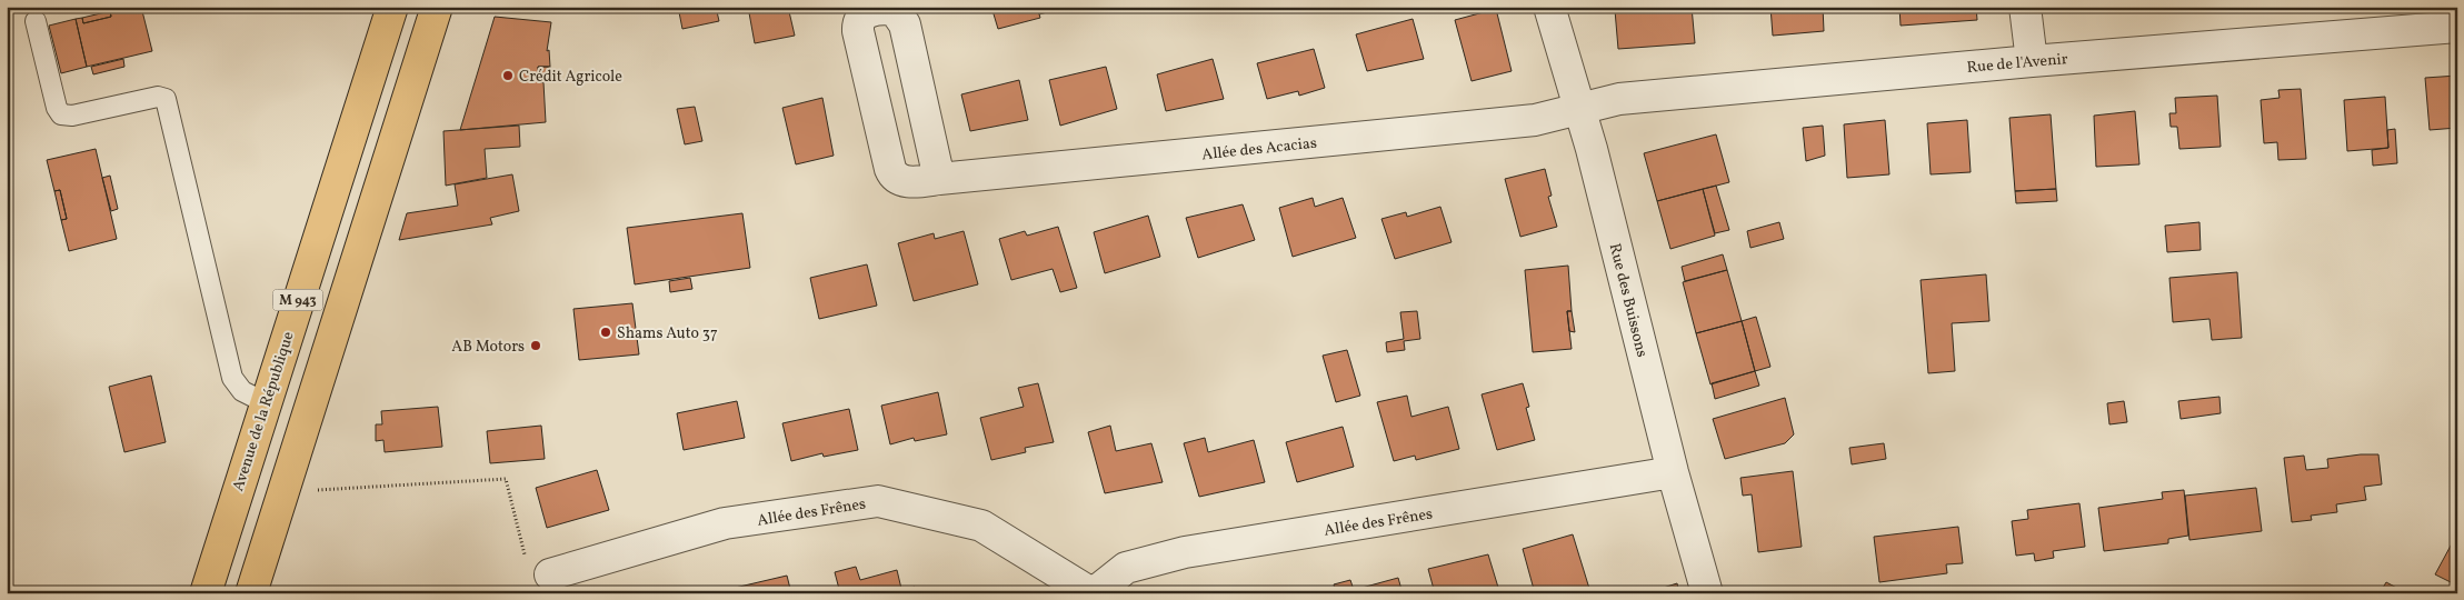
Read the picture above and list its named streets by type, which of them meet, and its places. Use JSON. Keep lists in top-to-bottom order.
{
  "streets": {
    "main road": ["M 943", "Avenue de la République"],
    "street": [
      "Rue de l'Avenir",
      "Allée des Acacias",
      "Rue des Buissons",
      "Allée des Frênes"
    ]
  },
  "crossings": [
    ["Rue de l'Avenir", "Allée des Acacias"],
    ["Rue de l'Avenir", "Rue des Buissons"],
    ["Allée des Acacias", "Rue des Buissons"],
    ["Rue des Buissons", "Allée des Frênes"]
  ],
  "places": ["Crédit Agricole", "Shams Auto 37", "AB Motors"]
}
